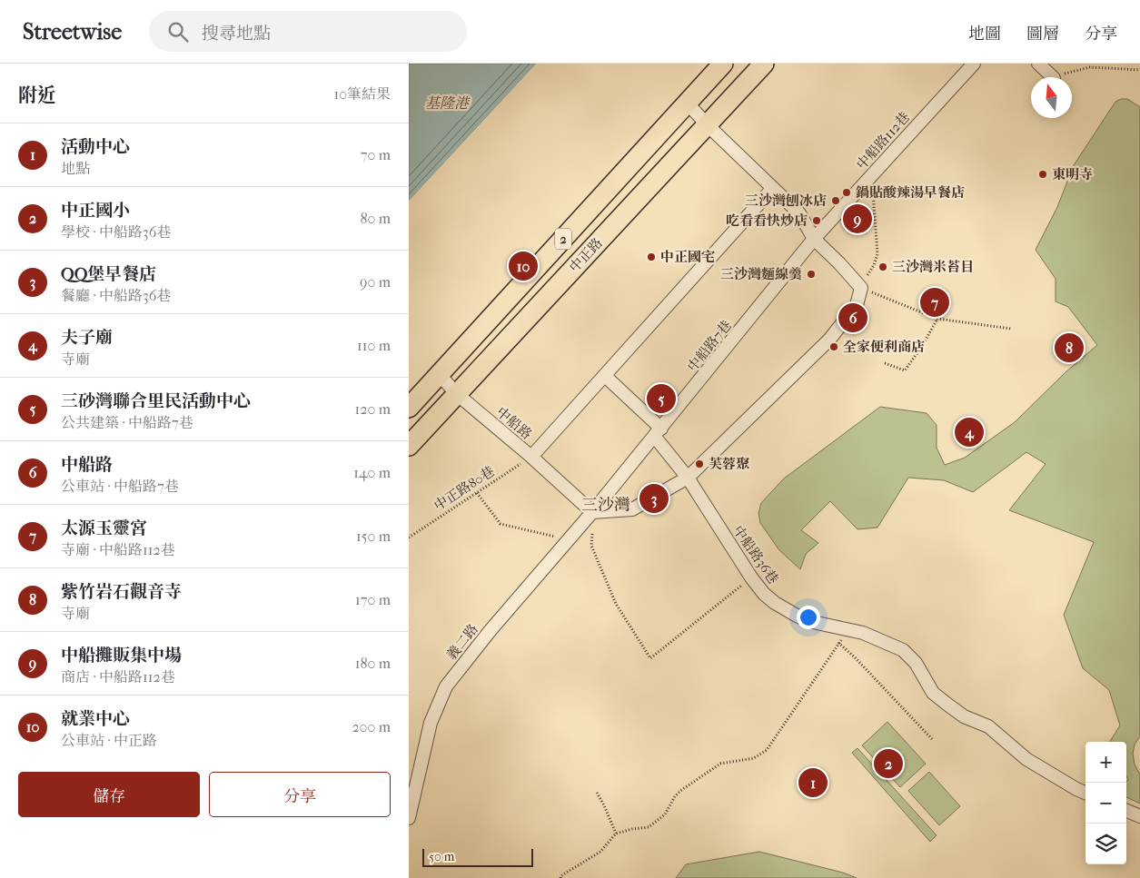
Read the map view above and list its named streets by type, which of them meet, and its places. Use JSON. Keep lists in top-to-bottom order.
{
  "streets": {
    "main road": ["2", "中正路"],
    "street": [
      "中船路112巷",
      "中船路7巷",
      "中船路",
      "中船路36巷",
      "義二路"
    ],
    "path": ["中正路80巷"]
  },
  "crossings": [
    ["中船路112巷", "中船路7巷"],
    ["中正路", "中船路"],
    ["中船路7巷", "中船路"],
    ["中船路7巷", "中船路36巷"],
    ["中船路7巷", "義二路"],
    ["中船路", "中正路80巷"],
    ["中船路", "義二路"]
  ],
  "districts": ["三沙灣"],
  "water": ["基隆港"],
  "places": [
    "東明寺",
    "鍋貼酸辣湯早餐店",
    "三沙灣刨冰店",
    "吃看看快炒店",
    "中正國宅",
    "三沙灣米苔目",
    "三沙灣麵線羹",
    "全家便利商店",
    "芙蓉聚"
  ],
  "scale_bar": "50 m",
  "north": "top",
  "page": {
    "header": "Streetwise",
    "search": "搜尋地點",
    "nav": ["地圖", "圖層", "分享"],
    "heading": ["附近", "10筆結果"],
    "list": [
      {
        "mark": "1",
        "name": "活動中心",
        "note": "地點",
        "value": "70 m"
      },
      {
        "mark": "2",
        "name": "中正國小",
        "note": "學校 · 中船路36巷",
        "value": "80 m"
      },
      {
        "mark": "3",
        "name": "QQ堡早餐店",
        "note": "餐廳 · 中船路36巷",
        "value": "90 m"
      },
      {
        "mark": "4",
        "name": "夫子廟",
        "note": "寺廟",
        "value": "110 m"
      },
      {
        "mark": "5",
        "name": "三砂灣聯合里民活動中心",
        "note": "公共建築 · 中船路7巷",
        "value": "120 m"
      },
      {
        "mark": "6",
        "name": "中船路",
        "note": "公車站 · 中船路7巷",
        "value": "140 m"
      },
      {
        "mark": "7",
        "name": "太源玉靈宮",
        "note": "寺廟 · 中船路112巷",
        "value": "150 m"
      },
      {
        "mark": "8",
        "name": "紫竹岩石觀音寺",
        "note": "寺廟",
        "value": "170 m"
      },
      {
        "mark": "9",
        "name": "中船攤販集中場",
        "note": "商店 · 中船路112巷",
        "value": "180 m"
      },
      {
        "mark": "10",
        "name": "就業中心",
        "note": "公車站 · 中正路",
        "value": "200 m"
      }
    ],
    "pins": [
      "9",
      "10",
      "7",
      "6",
      "8",
      "5",
      "4",
      "3",
      "2",
      "1"
    ],
    "map_buttons": ["+", "−"],
    "buttons": ["儲存", "分享"],
    "scale": "50 m"
  }
}
